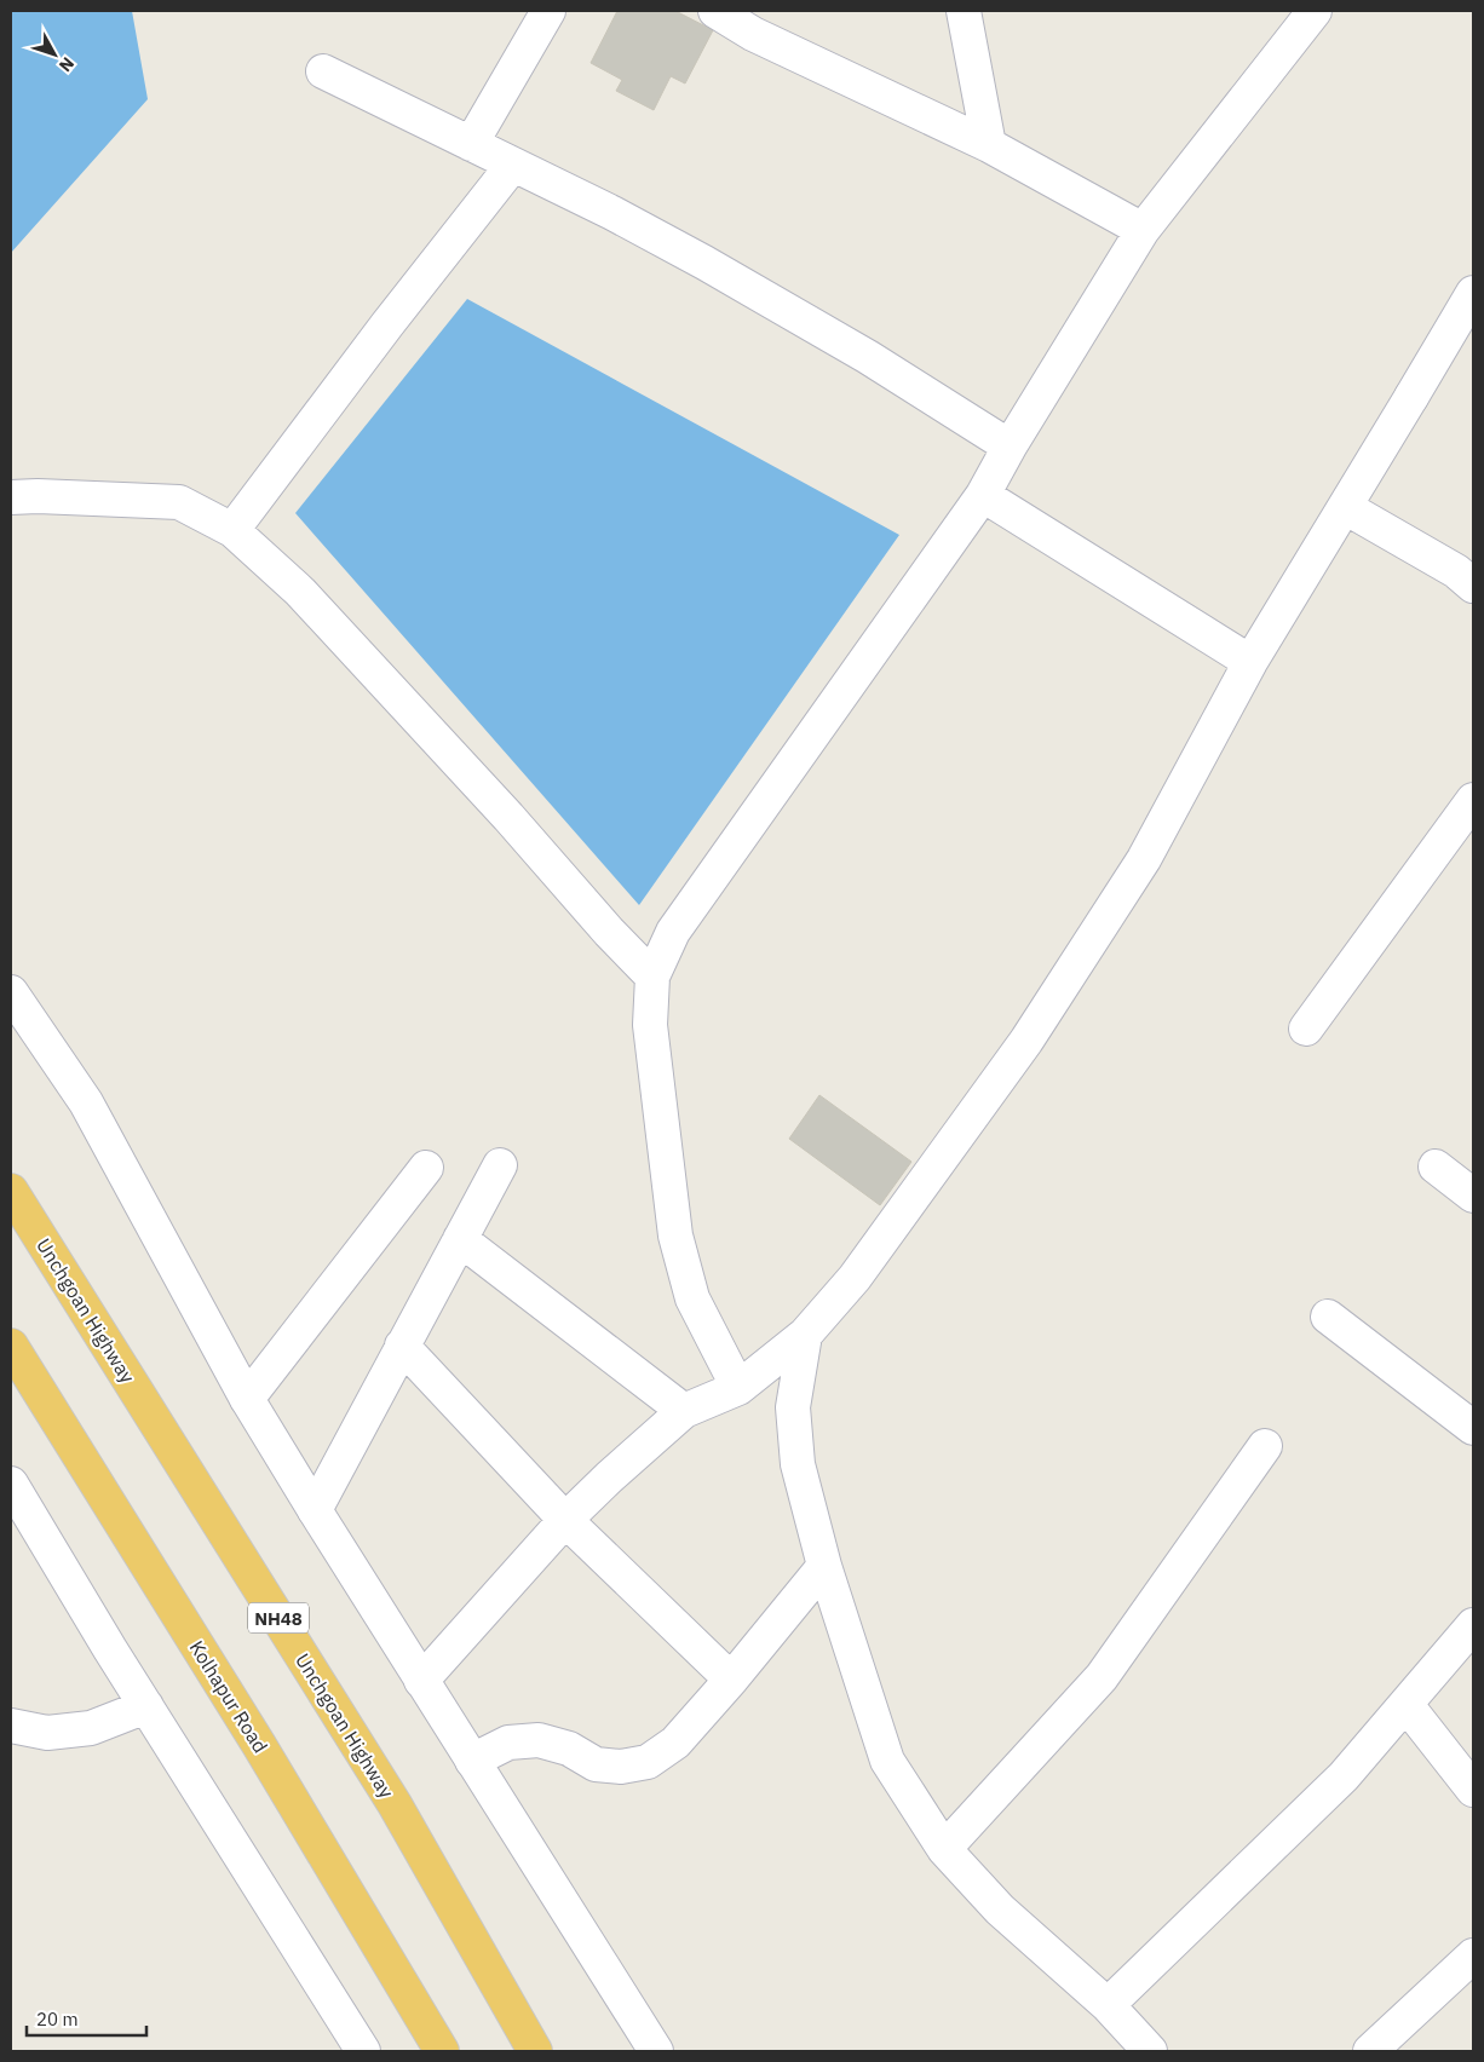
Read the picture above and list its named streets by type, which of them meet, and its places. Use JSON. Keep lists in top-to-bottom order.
{
  "streets": {
    "highway": ["Unchgoan Highway", "NH48", "Kolhapur Road"]
  },
  "scale_bar": "20 m",
  "north": "bottom right"
}
